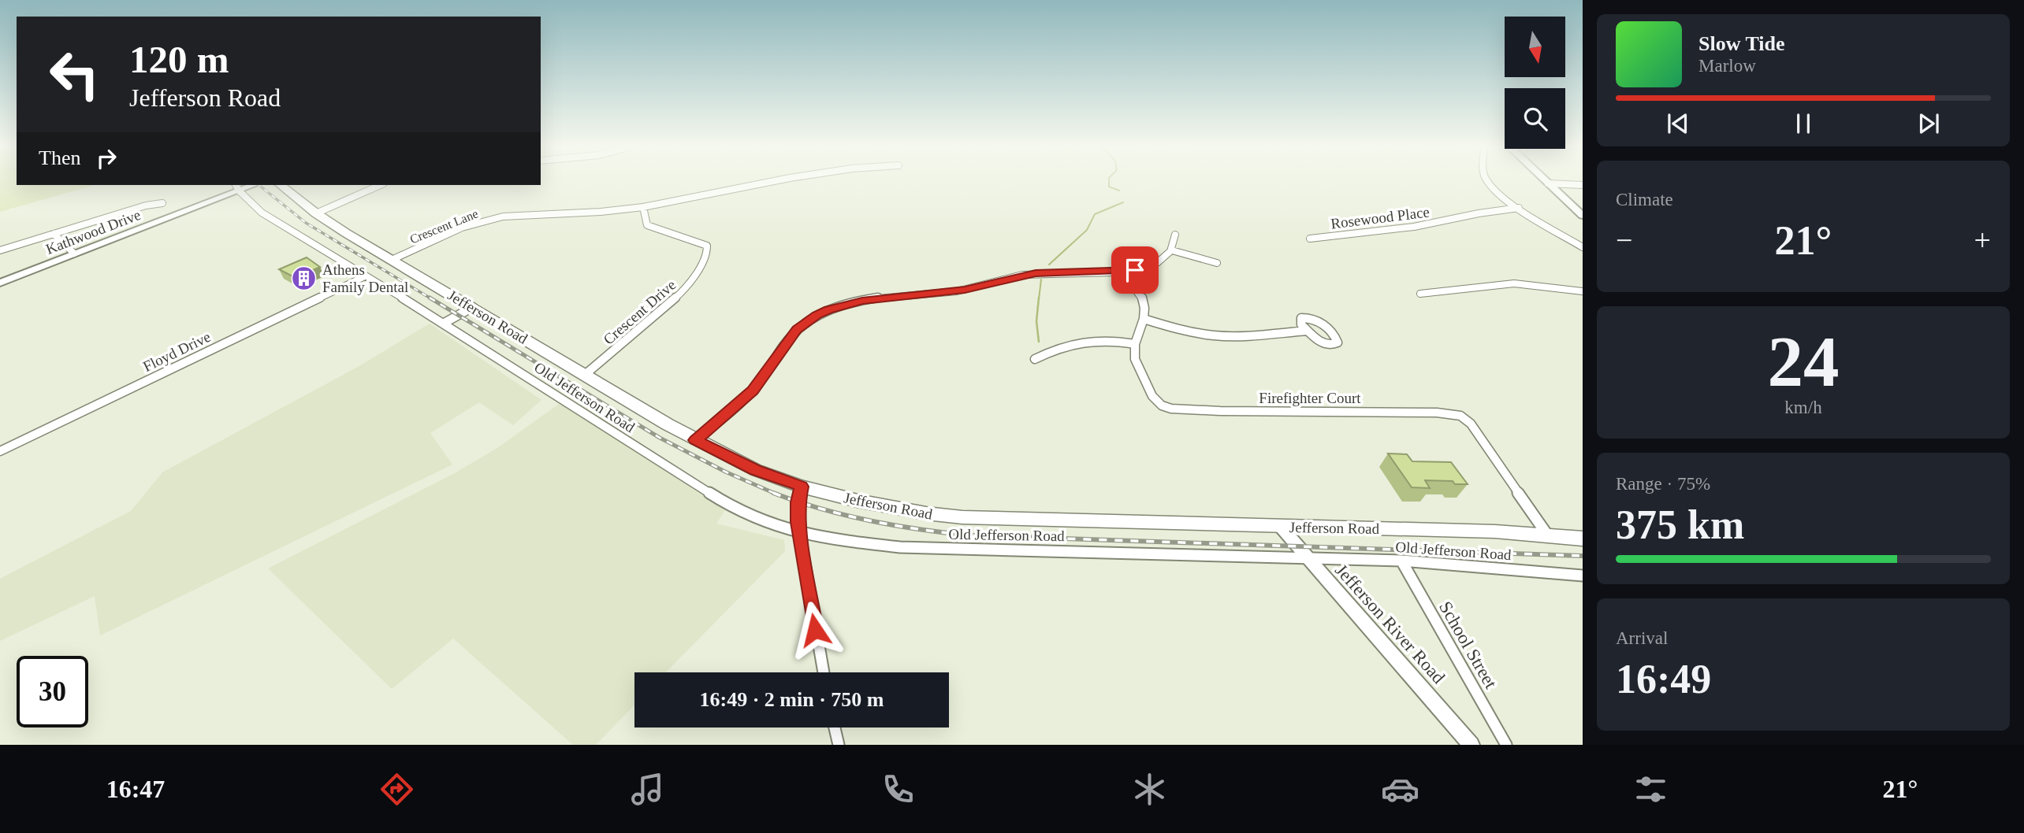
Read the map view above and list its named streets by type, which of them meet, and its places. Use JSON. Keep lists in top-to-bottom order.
{
  "streets": {
    "highway": ["Jefferson Road"],
    "street": [
      "Rosewood Place",
      "Crescent Lane",
      "Kathwood Drive",
      "Crescent Drive",
      "Floyd Drive",
      "Old Jefferson Road",
      "Firefighter Court",
      "Jefferson River Road",
      "School Street"
    ]
  },
  "crossings": [
    ["Crescent Lane", "Crescent Drive"],
    ["Crescent Lane", "Jefferson Road"],
    ["Kathwood Drive", "Old Jefferson Road"],
    ["Crescent Drive", "Jefferson Road"],
    ["Jefferson Road", "Firefighter Court"],
    ["Jefferson Road", "Jefferson River Road"],
    ["Floyd Drive", "Old Jefferson Road"],
    ["Old Jefferson Road", "Jefferson River Road"],
    ["Old Jefferson Road", "School Street"]
  ],
  "places": {
    "building": ["Athens Family Dental"]
  },
  "north": "bottom",
  "page": {
    "turn": ["120 m", "Jefferson Road"],
    "song": ["Slow Tide", "Marlow"],
    "then": "Then",
    "tile": [
      "Climate",
      ["24", "km/h"],
      ["Range · 75%", "375 km"],
      ["Arrival", "16:49"]
    ],
    "heat": ["−", "21°", "+"],
    "limit": "30",
    "trip": "16:49 · 2 min · 750 m",
    "tabs": ["16:47", "21°"]
  }
}
